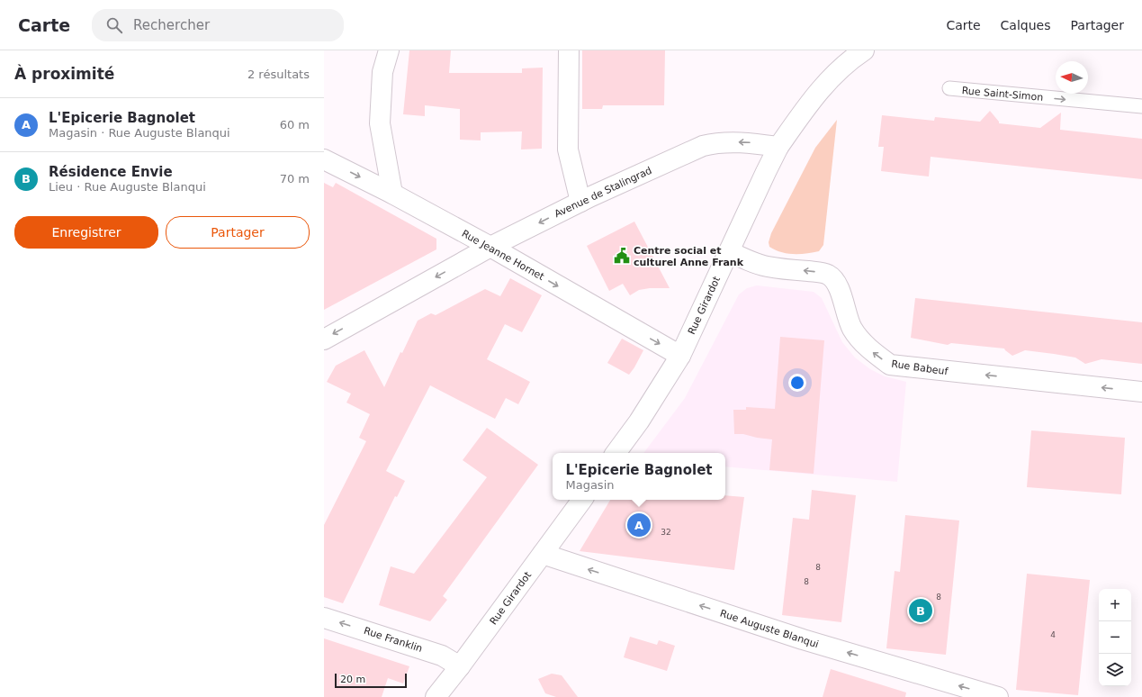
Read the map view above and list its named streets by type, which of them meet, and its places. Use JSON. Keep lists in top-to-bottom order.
{
  "streets": {
    "street": [
      "Avenue de Stalingrad",
      "Rue Jeanne Hornet",
      "Rue Girardot",
      "Rue Babeuf",
      "Rue Auguste Blanqui",
      "Rue Franklin"
    ],
    "lane": ["Rue Saint-Simon"]
  },
  "crossings": [
    ["Avenue de Stalingrad", "Rue Jeanne Hornet"],
    ["Avenue de Stalingrad", "Rue Girardot"],
    ["Rue Jeanne Hornet", "Rue Girardot"],
    ["Rue Girardot", "Rue Babeuf"],
    ["Rue Girardot", "Rue Auguste Blanqui"],
    ["Rue Girardot", "Rue Franklin"]
  ],
  "one_way": [
    "Rue Saint-Simon",
    "Avenue de Stalingrad",
    "Rue Jeanne Hornet",
    "Rue Babeuf",
    "Rue Auguste Blanqui",
    "Rue Franklin"
  ],
  "places": {
    "public building": ["Centre social et culturel Anne Frank"]
  },
  "house_numbers": [
    "32",
    "8",
    "8",
    "8",
    "4"
  ],
  "scale_bar": "20 m",
  "north": "left",
  "page": {
    "header": "Carte",
    "search": "Rechercher",
    "nav": ["Carte", "Calques", "Partager"],
    "heading": ["À proximité", "2 résultats"],
    "list": [
      {
        "mark": "A",
        "name": "L'Epicerie Bagnolet",
        "note": "Magasin · Rue Auguste Blanqui",
        "value": "60 m"
      },
      {
        "mark": "B",
        "name": "Résidence Envie",
        "note": "Lieu · Rue Auguste Blanqui",
        "value": "70 m"
      }
    ],
    "buttons": ["Enregistrer", "Partager"],
    "popup": ["L'Epicerie Bagnolet", "Magasin"],
    "pins": ["A", "B"],
    "map_buttons": ["+", "−"],
    "scale": "20 m"
  }
}
